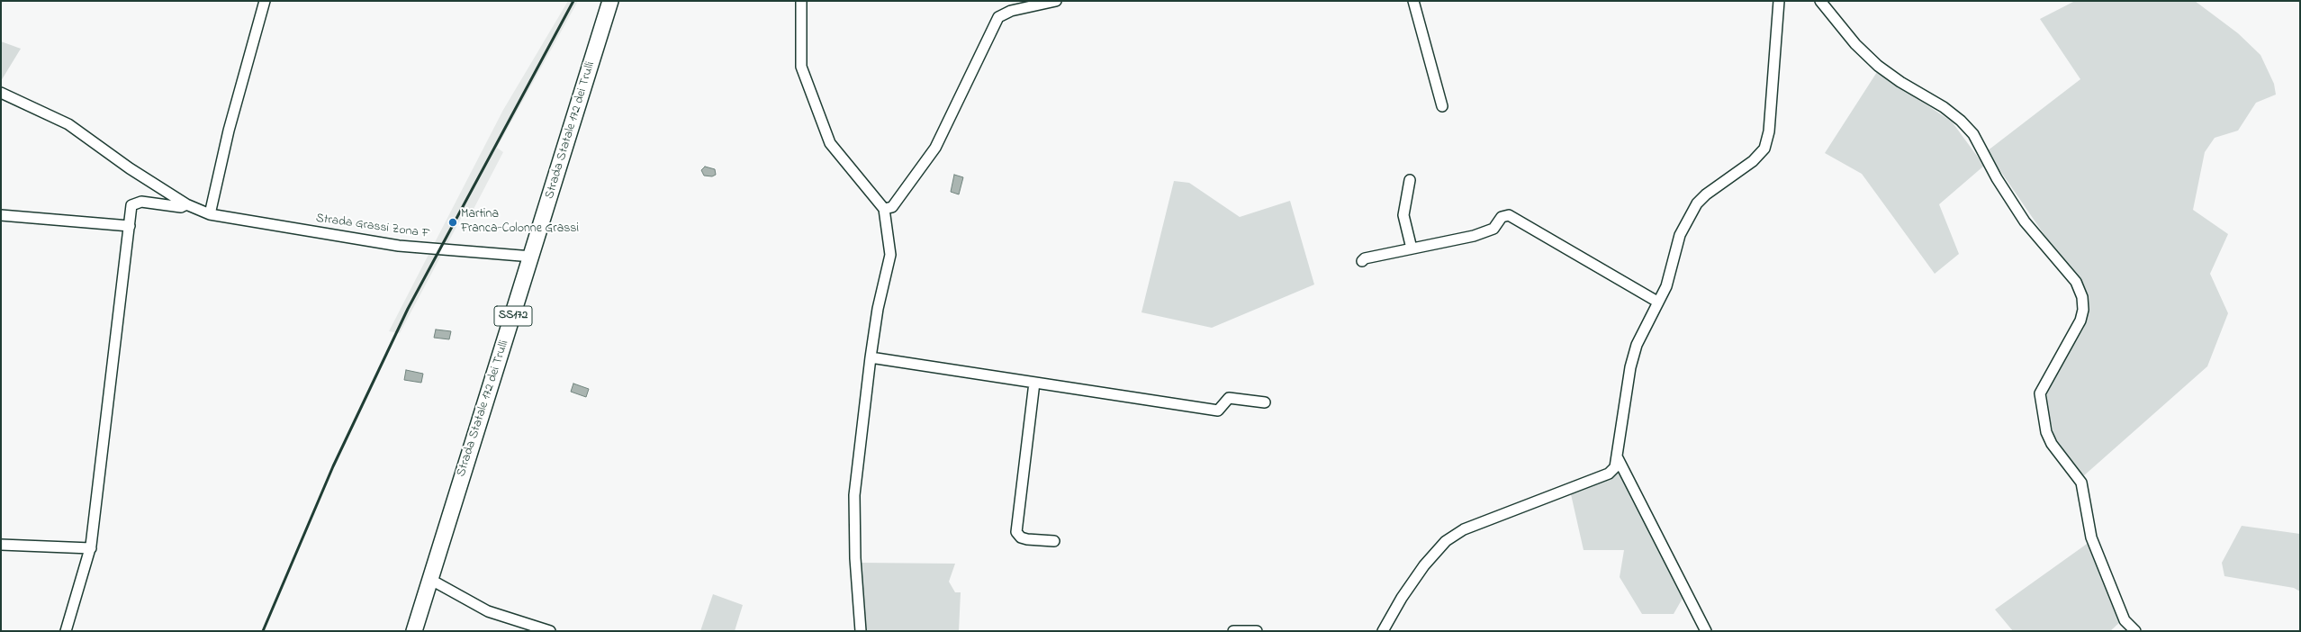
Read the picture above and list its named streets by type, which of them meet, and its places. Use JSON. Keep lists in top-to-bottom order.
{
  "streets": {
    "main road": ["Strada Statale 172 dei Trulli", "SS172"],
    "street": ["Strada Grassi Zona F"]
  },
  "crossings": [
    ["Strada Statale 172 dei Trulli", "Strada Grassi Zona F"]
  ],
  "places": ["Martina Franca-Colonne Grassi"]
}
